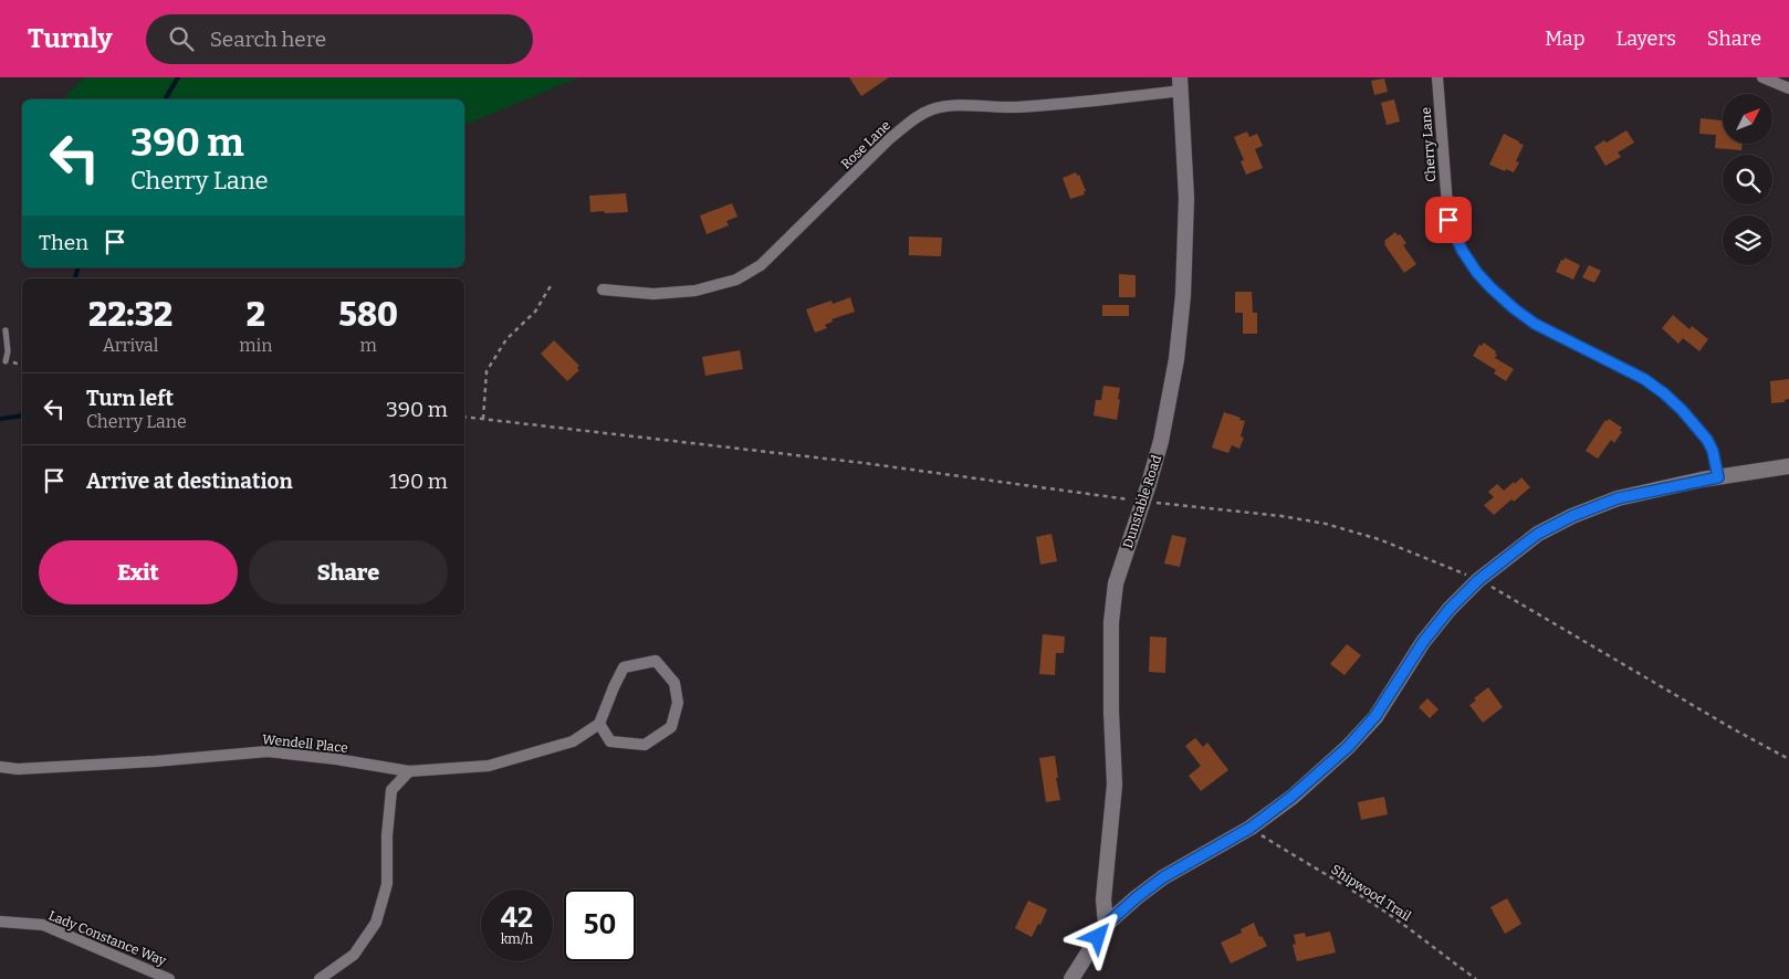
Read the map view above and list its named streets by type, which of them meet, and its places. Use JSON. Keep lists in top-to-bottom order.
{
  "streets": {
    "main road": ["Dunstable Road"],
    "street": [
      "Rose Lane",
      "Cherry Lane",
      "Wendell Place",
      "Lady Constance Way"
    ],
    "path": ["Shipwood Trail"]
  },
  "crossings": [
    ["Rose Lane", "Dunstable Road"]
  ],
  "north": "top right",
  "page": {
    "header": "Turnly",
    "search": "Search here",
    "nav": ["Map", "Layers", "Share"],
    "turn": ["390 m", "Cherry Lane"],
    "then": "Then",
    "eta": [
      "22:32",
      "Arrival",
      "2",
      "min",
      "580",
      "m"
    ],
    "list": [
      {
        "name": "Turn left",
        "note": "Cherry Lane",
        "value": "390 m"
      },
      {
        "name": "Arrive at destination",
        "value": "190 m"
      }
    ],
    "buttons": ["Exit", "Share"],
    "speed": "42 km/h",
    "limit": "50"
  }
}
